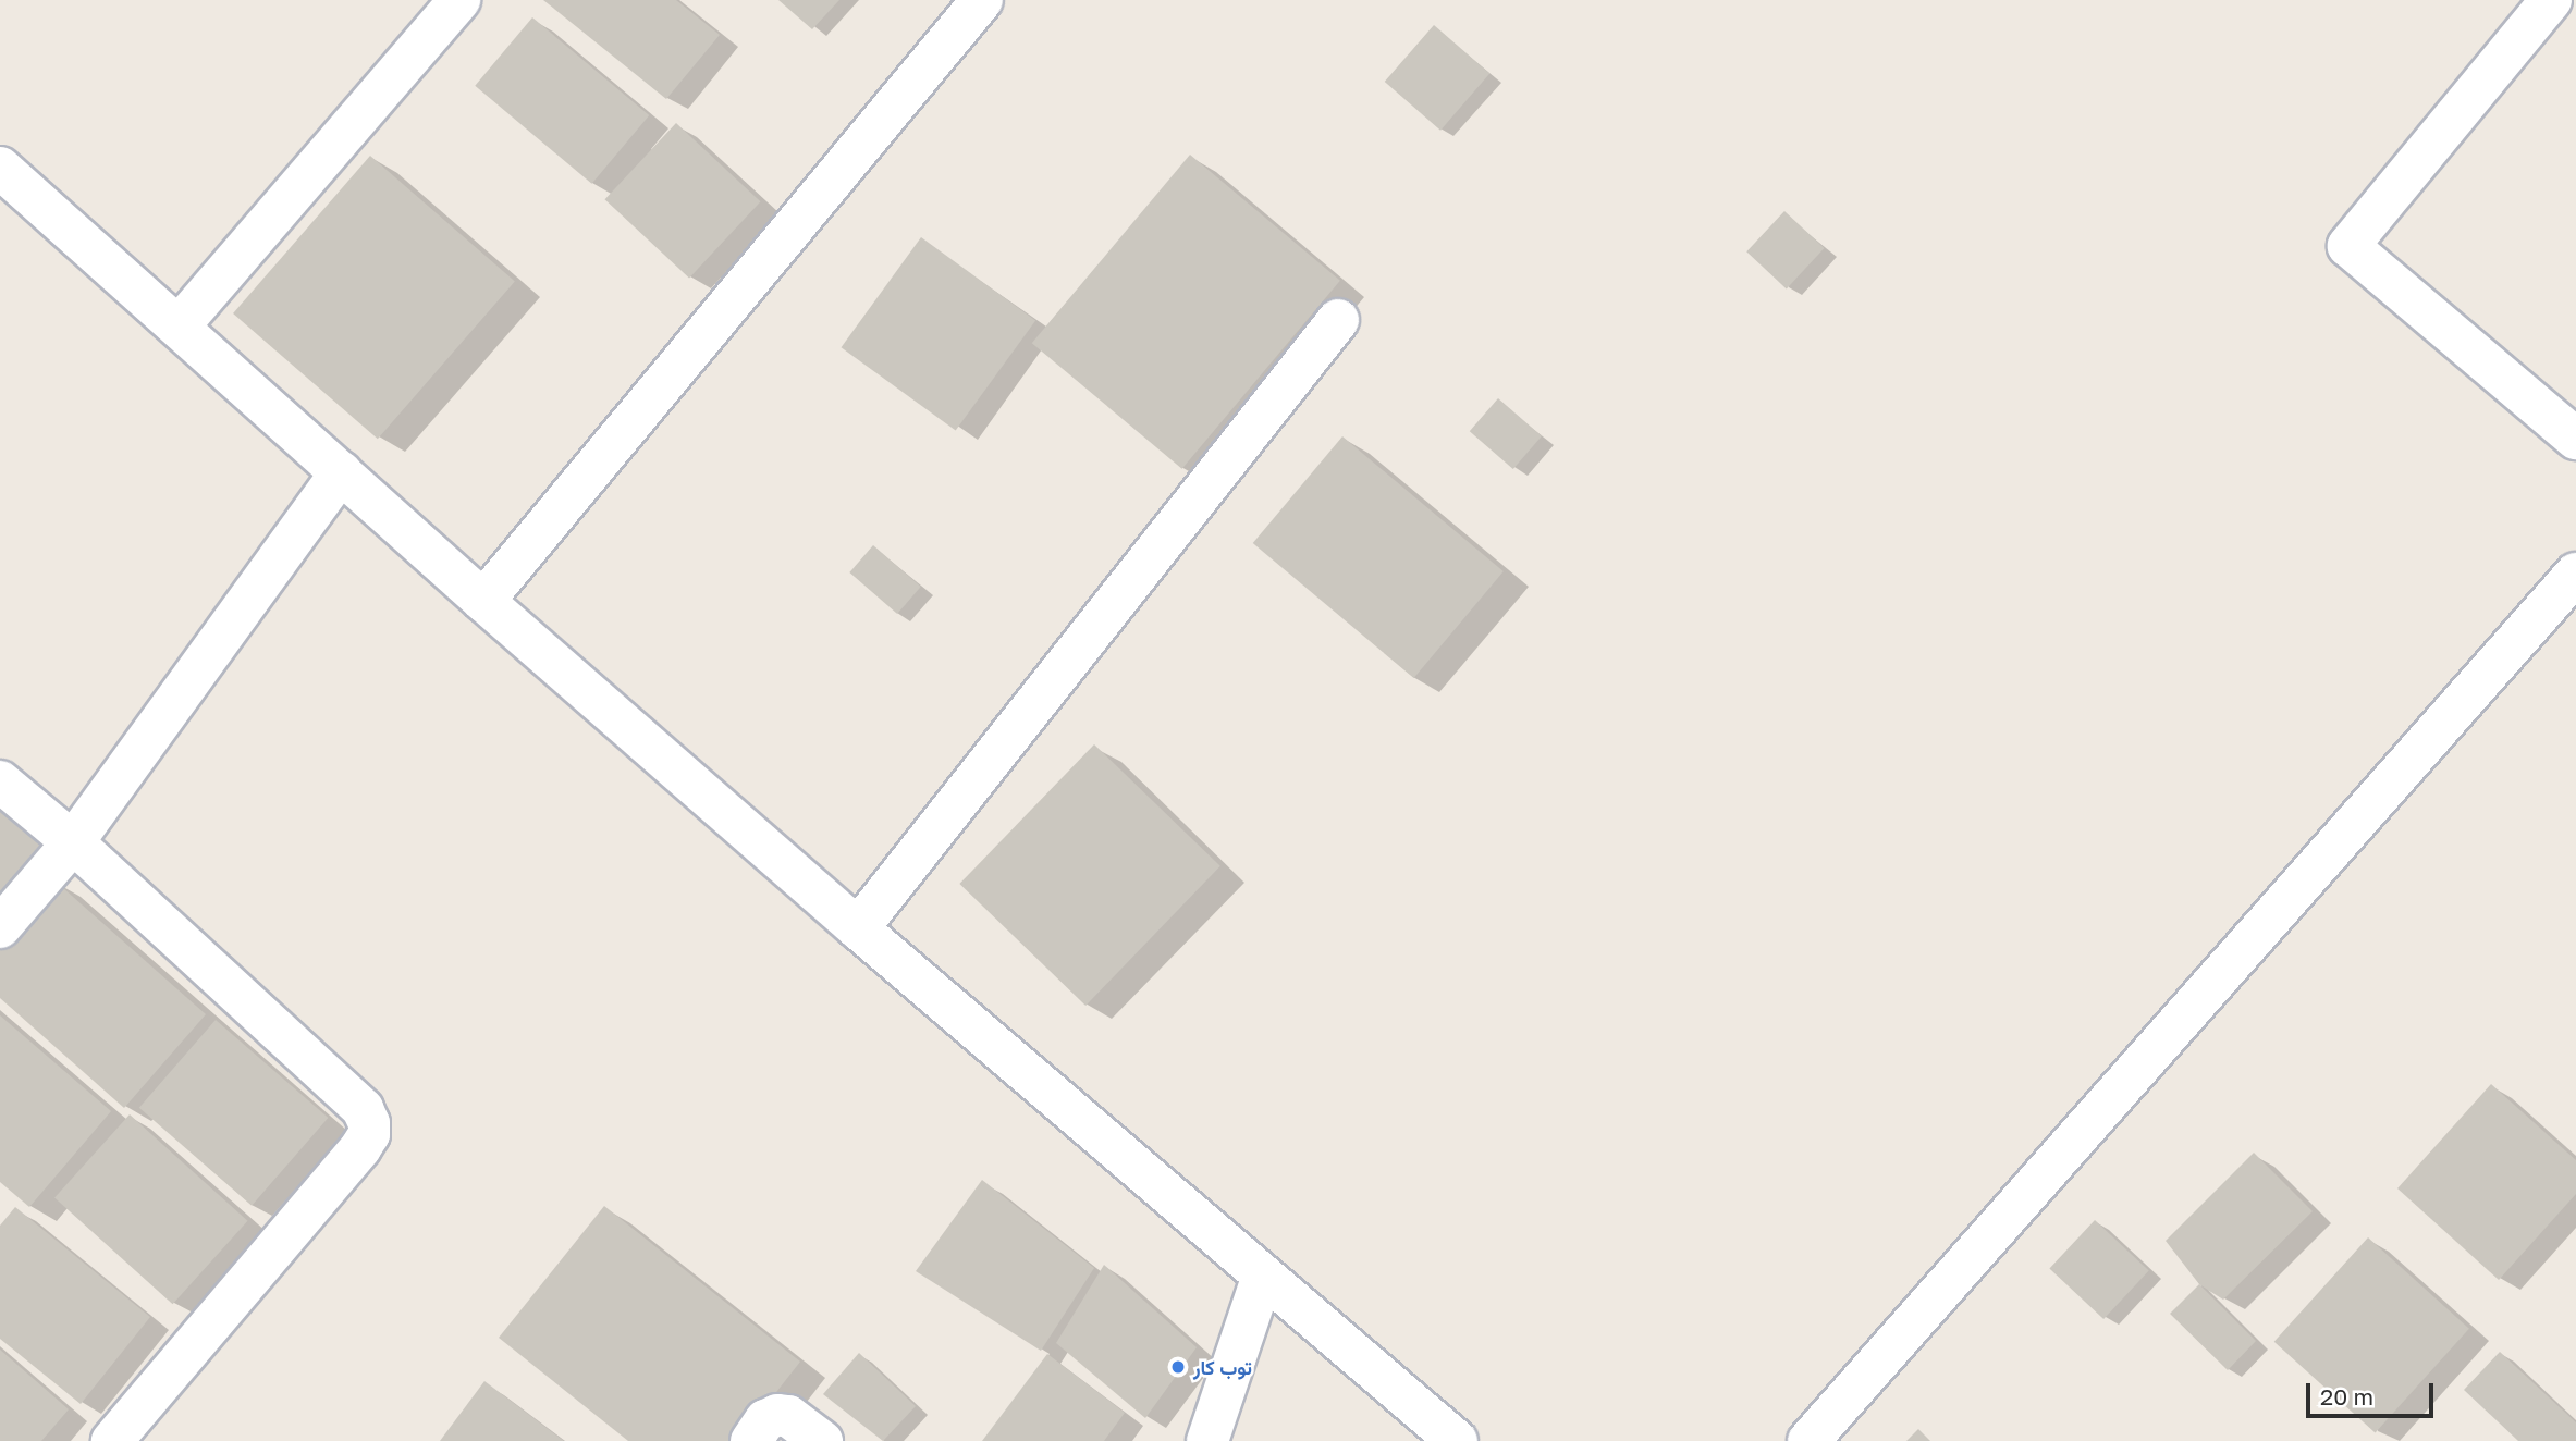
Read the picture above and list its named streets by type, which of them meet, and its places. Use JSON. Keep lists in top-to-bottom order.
{
  "places": ["توب كار"],
  "scale_bar": "20 m"
}
